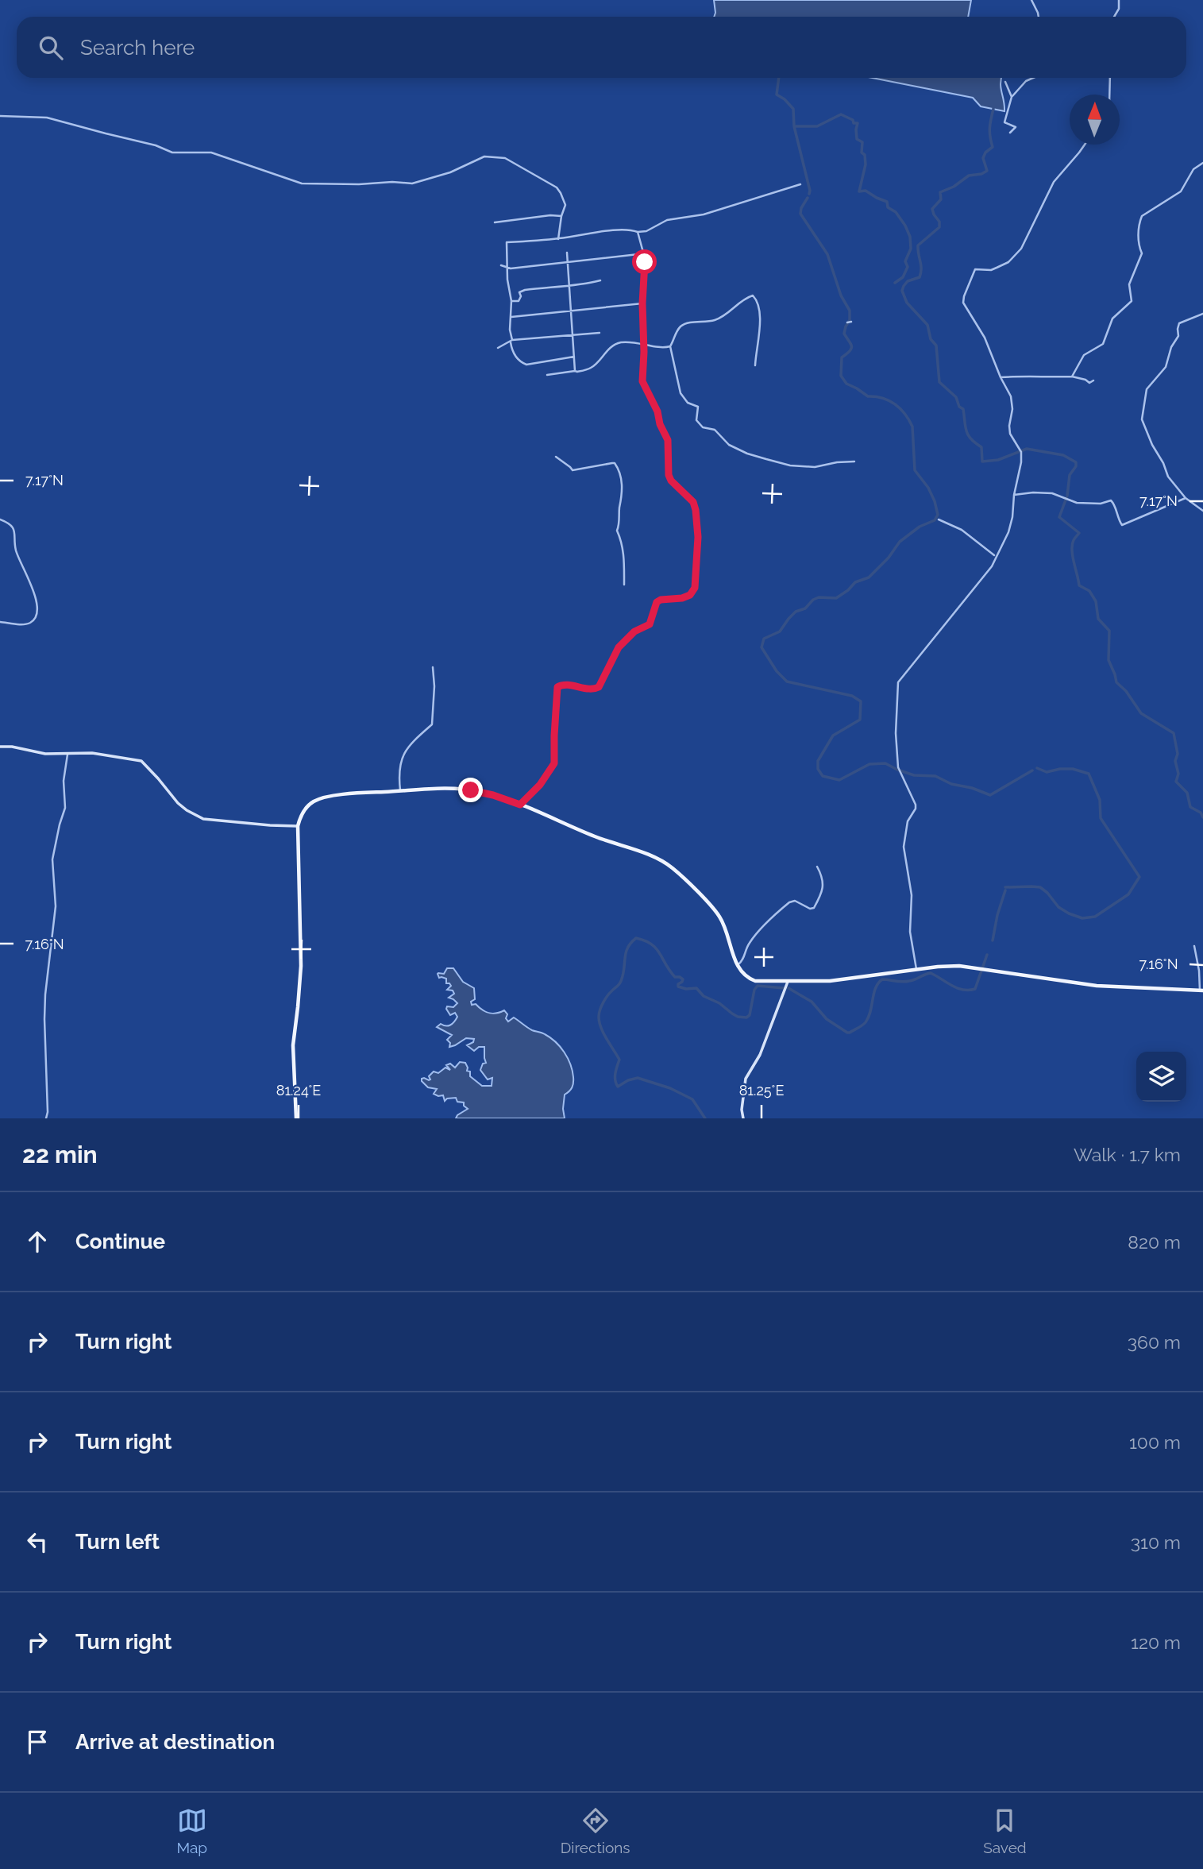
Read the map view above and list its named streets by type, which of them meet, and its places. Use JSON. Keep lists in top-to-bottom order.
{
  "north": "top",
  "page": {
    "search": "Search here",
    "heading": ["22 min", "Walk · 1.7 km"],
    "list": [
      ["Continue", "820 m"],
      ["Turn right", "360 m"],
      ["Turn right", "100 m"],
      ["Turn left", "310 m"],
      ["Turn right", "120 m"],
      "Arrive at destination"
    ],
    "nav": ["Map", "Directions", "Saved"]
  },
  "coordinates": [
    "7.17°N",
    "7.16°N",
    "81.24°E",
    "81.25°E"
  ]
}
